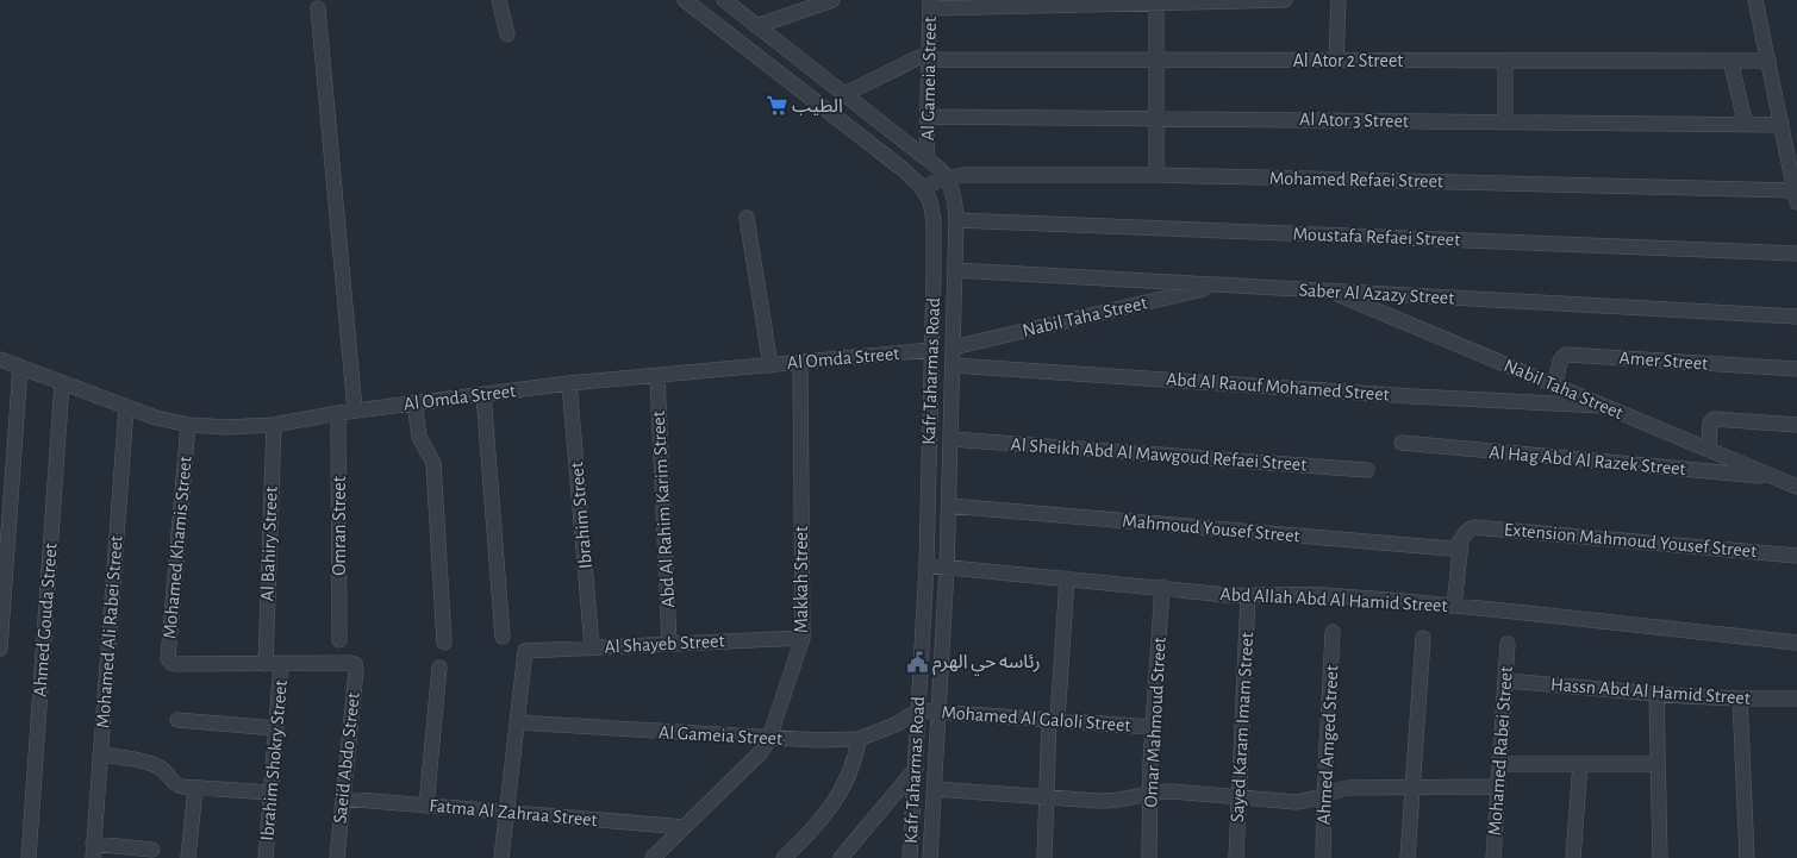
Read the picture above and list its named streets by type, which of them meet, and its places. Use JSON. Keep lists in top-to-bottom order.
{
  "streets": {
    "street": [
      "Al Ator 2 Street",
      "Al Gameia Street",
      "Al Ator 3 Street",
      "Mohamed Refaei Street",
      "Moustafa Refaei Street",
      "Saber Al Azazy Street",
      "Nabil Taha Street",
      "Al Omda Street",
      "Amer Street",
      "Kafr Taharmas Road",
      "Abd Al Raouf Mohamed Street",
      "Al Sheikh Abd Al Mawgoud Refaei Street",
      "Al Hag Abd Al Razek Street",
      "Abd Al Rahim Karim Street",
      "Ibrahim Street",
      "Omran Street",
      "Mahmoud Yousef Street",
      "Extension Mahmoud Yousef Street",
      "Al Bahiry Street",
      "Mohamed Khamis Street",
      "Makkah Street",
      "Abd Allah Abd Al Hamid Street",
      "Ahmed Gouda Street",
      "Mohamed Ali Rabei Street",
      "Al Shayeb Street",
      "Hassn Abd Al Hamid Street",
      "Mohamed Al Galoli Street",
      "Omar Mahmoud Street",
      "Sayed Karam Imam Street",
      "Ahmed Amged Street",
      "Mohamed Rabei Street",
      "Saeid Abdo Street",
      "Ibrahim Shokry Street",
      "Fatma Al Zahraa Street"
    ]
  },
  "crossings": [
    ["Al Ator 2 Street", "Al Gameia Street"],
    ["Al Ator 2 Street", "Kafr Taharmas Road"],
    ["Al Gameia Street", "Al Ator 3 Street"],
    ["Al Gameia Street", "Kafr Taharmas Road"],
    ["Al Gameia Street", "Makkah Street"],
    ["Al Gameia Street", "Al Shayeb Street"],
    ["Al Gameia Street", "Mohamed Al Galoli Street"],
    ["Mohamed Refaei Street", "Kafr Taharmas Road"],
    ["Moustafa Refaei Street", "Kafr Taharmas Road"],
    ["Saber Al Azazy Street", "Nabil Taha Street"],
    ["Saber Al Azazy Street", "Kafr Taharmas Road"],
    ["Nabil Taha Street", "Amer Street"],
    ["Nabil Taha Street", "Kafr Taharmas Road"],
    ["Nabil Taha Street", "Abd Al Raouf Mohamed Street"],
    ["Nabil Taha Street", "Al Hag Abd Al Razek Street"],
    ["Al Omda Street", "Kafr Taharmas Road"],
    ["Al Omda Street", "Abd Al Rahim Karim Street"],
    ["Al Omda Street", "Ibrahim Street"],
    ["Al Omda Street", "Omran Street"],
    ["Al Omda Street", "Al Bahiry Street"],
    ["Al Omda Street", "Mohamed Khamis Street"],
    ["Al Omda Street", "Makkah Street"],
    ["Al Omda Street", "Ahmed Gouda Street"],
    ["Al Omda Street", "Mohamed Ali Rabei Street"],
    ["Kafr Taharmas Road", "Abd Al Raouf Mohamed Street"],
    ["Kafr Taharmas Road", "Al Sheikh Abd Al Mawgoud Refaei Street"],
    ["Kafr Taharmas Road", "Mahmoud Yousef Street"],
    ["Kafr Taharmas Road", "Abd Allah Abd Al Hamid Street"],
    ["Kafr Taharmas Road", "Mohamed Al Galoli Street"],
    ["Abd Al Rahim Karim Street", "Al Shayeb Street"],
    ["Ibrahim Street", "Al Shayeb Street"],
    ["Mahmoud Yousef Street", "Extension Mahmoud Yousef Street"],
    ["Al Bahiry Street", "Mohamed Khamis Street"],
    ["Makkah Street", "Al Shayeb Street"],
    ["Makkah Street", "Fatma Al Zahraa Street"],
    ["Abd Allah Abd Al Hamid Street", "Omar Mahmoud Street"],
    ["Abd Allah Abd Al Hamid Street", "Sayed Karam Imam Street"],
    ["Hassn Abd Al Hamid Street", "Mohamed Rabei Street"],
    ["Mohamed Al Galoli Street", "Omar Mahmoud Street"],
    ["Saeid Abdo Street", "Ibrahim Shokry Street"],
    ["Saeid Abdo Street", "Fatma Al Zahraa Street"]
  ],
  "places": {
    "supermarket": ["الطيب"],
    "public building": ["رئاسه حي الهرم"]
  }
}
